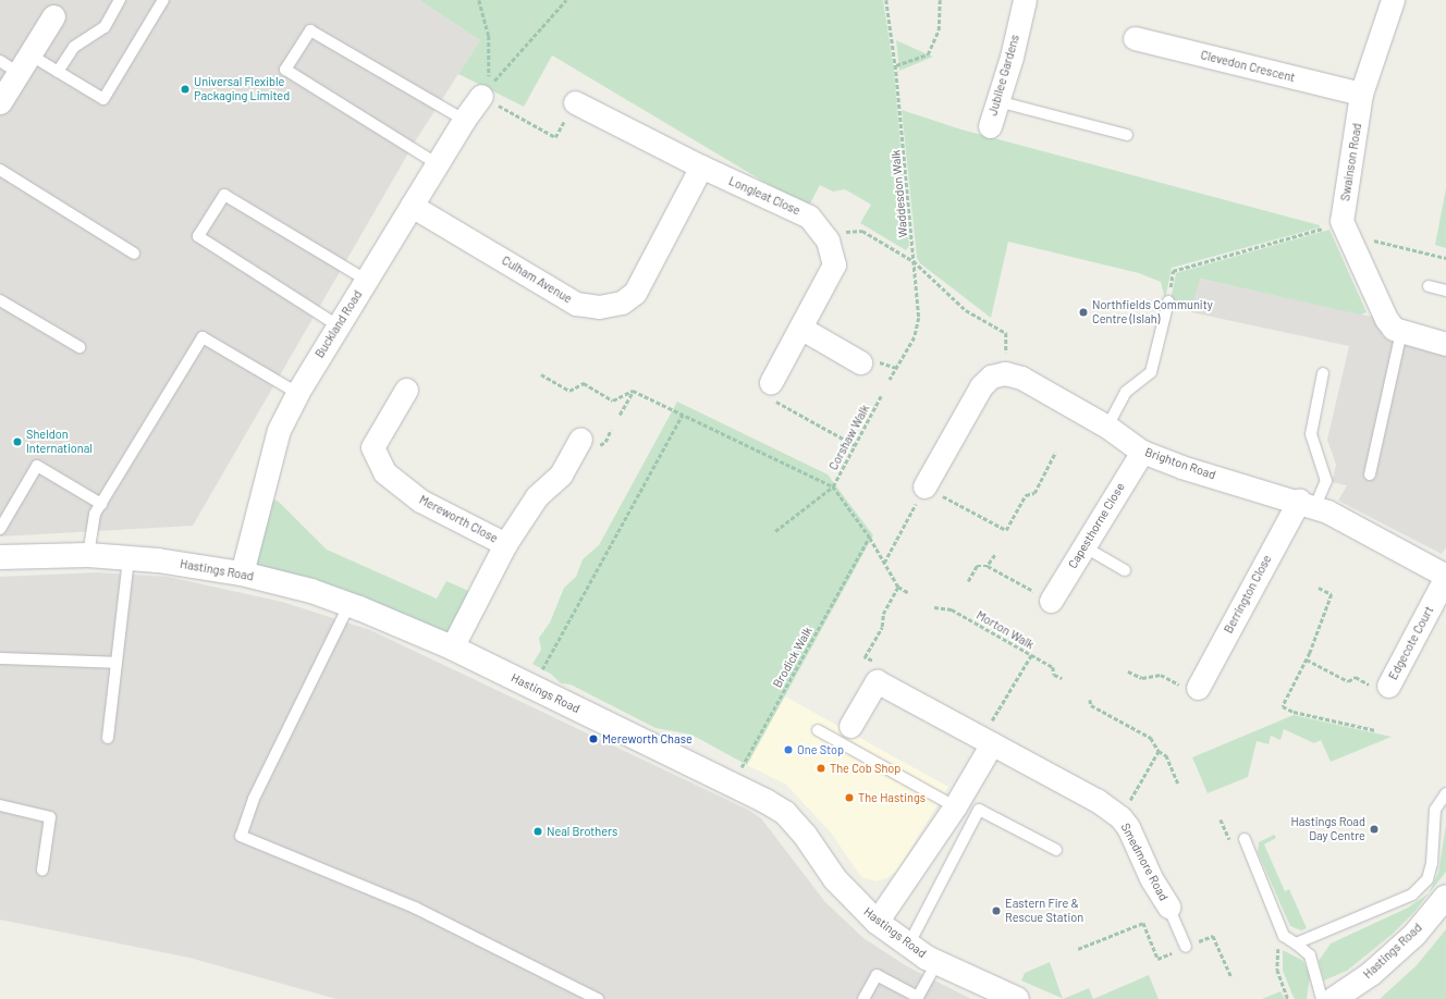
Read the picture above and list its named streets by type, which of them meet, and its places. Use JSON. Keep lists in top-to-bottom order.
{
  "streets": {
    "street": [
      "Clevedon Crescent",
      "Jubilee Gardens",
      "Swainson Road",
      "Longleat Close",
      "Culham Avenue",
      "Buckland Road",
      "Brighton Road",
      "Mereworth Close",
      "Capesthorne Close",
      "Hastings Road",
      "Berrington Close",
      "Edgecote Court",
      "Smedmore Road"
    ],
    "path": [
      "Waddesdon Walk",
      "Corshaw Walk",
      "Morton Walk",
      "Brodick Walk"
    ]
  },
  "crossings": [
    ["Clevedon Crescent", "Swainson Road"],
    ["Longleat Close", "Culham Avenue"],
    ["Culham Avenue", "Buckland Road"],
    ["Buckland Road", "Hastings Road"],
    ["Brighton Road", "Capesthorne Close"],
    ["Brighton Road", "Berrington Close"],
    ["Brighton Road", "Edgecote Court"],
    ["Mereworth Close", "Hastings Road"],
    ["Hastings Road", "Brodick Walk"]
  ],
  "places": [
    "Universal Flexible Packaging Limited",
    "Northfields Community Centre (Islah)",
    "Sheldon International",
    "Mereworth Chase",
    "One Stop",
    "The Cob Shop",
    "The Hastings",
    "Hastings Road Day Centre",
    "Neal Brothers",
    "Eastern Fire & Rescue Station"
  ]
}
